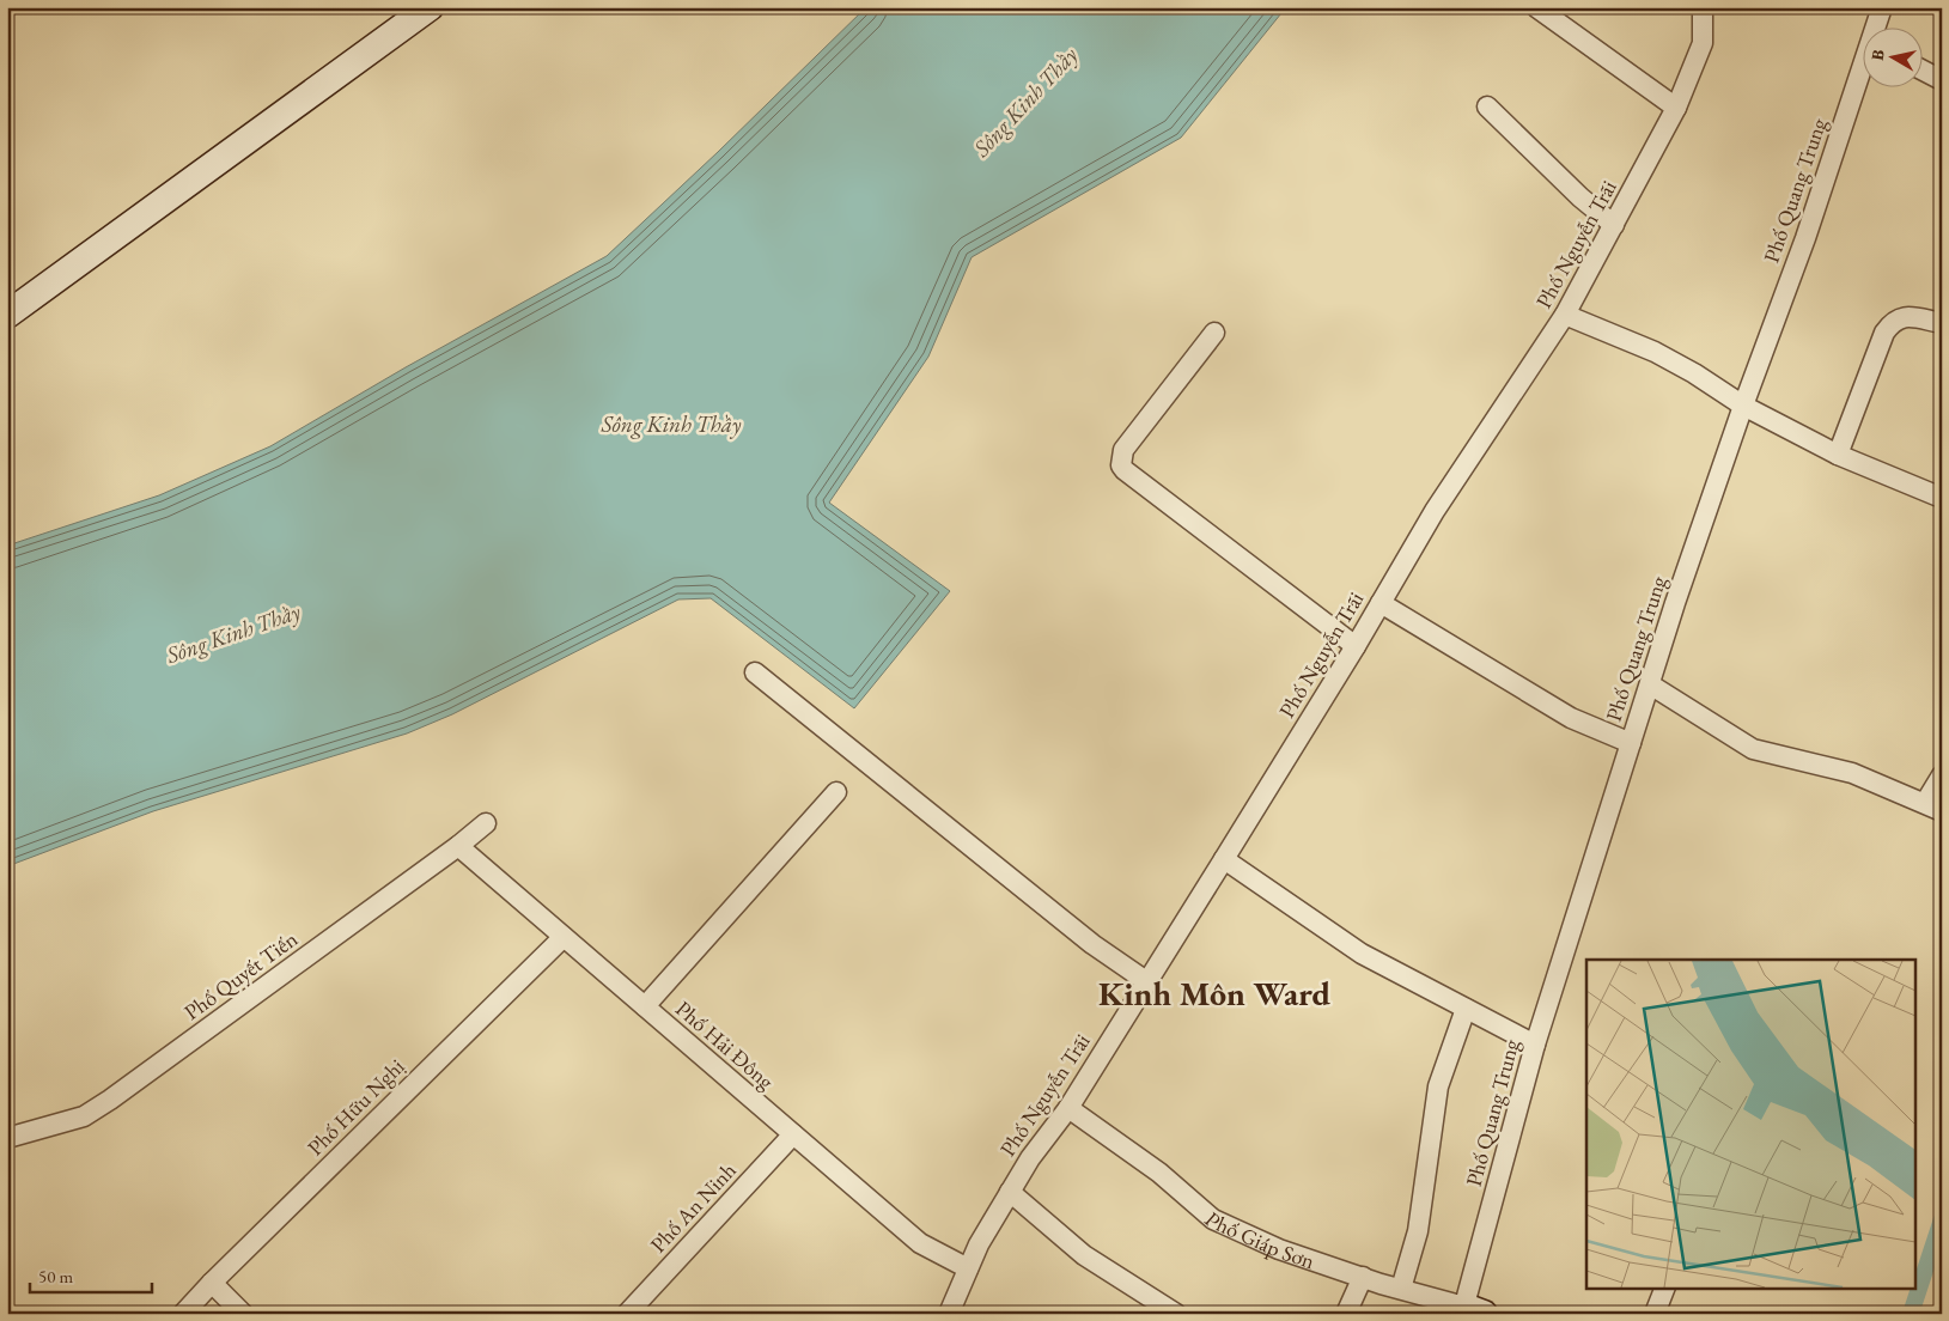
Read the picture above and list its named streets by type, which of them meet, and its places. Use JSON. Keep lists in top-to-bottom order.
{
  "streets": {
    "street": [
      "Phố Quang Trung",
      "Phố Nguyễn Trãi",
      "Phố Quyết Tiến",
      "Phố Hải Đông",
      "Phố Hữu Nghị",
      "Phố An Ninh",
      "Phố Giáp Sơn"
    ]
  },
  "crossings": [
    ["Phố Quang Trung", "Phố Giáp Sơn"],
    ["Phố Nguyễn Trãi", "Phố Hải Đông"],
    ["Phố Nguyễn Trãi", "Phố Giáp Sơn"],
    ["Phố Quyết Tiến", "Phố Hải Đông"],
    ["Phố Hải Đông", "Phố Hữu Nghị"],
    ["Phố Hải Đông", "Phố An Ninh"]
  ],
  "districts": ["Kinh Môn Ward"],
  "water": ["Sông Kinh Thầy"],
  "scale_bar": "50 m",
  "north": "left"
}
